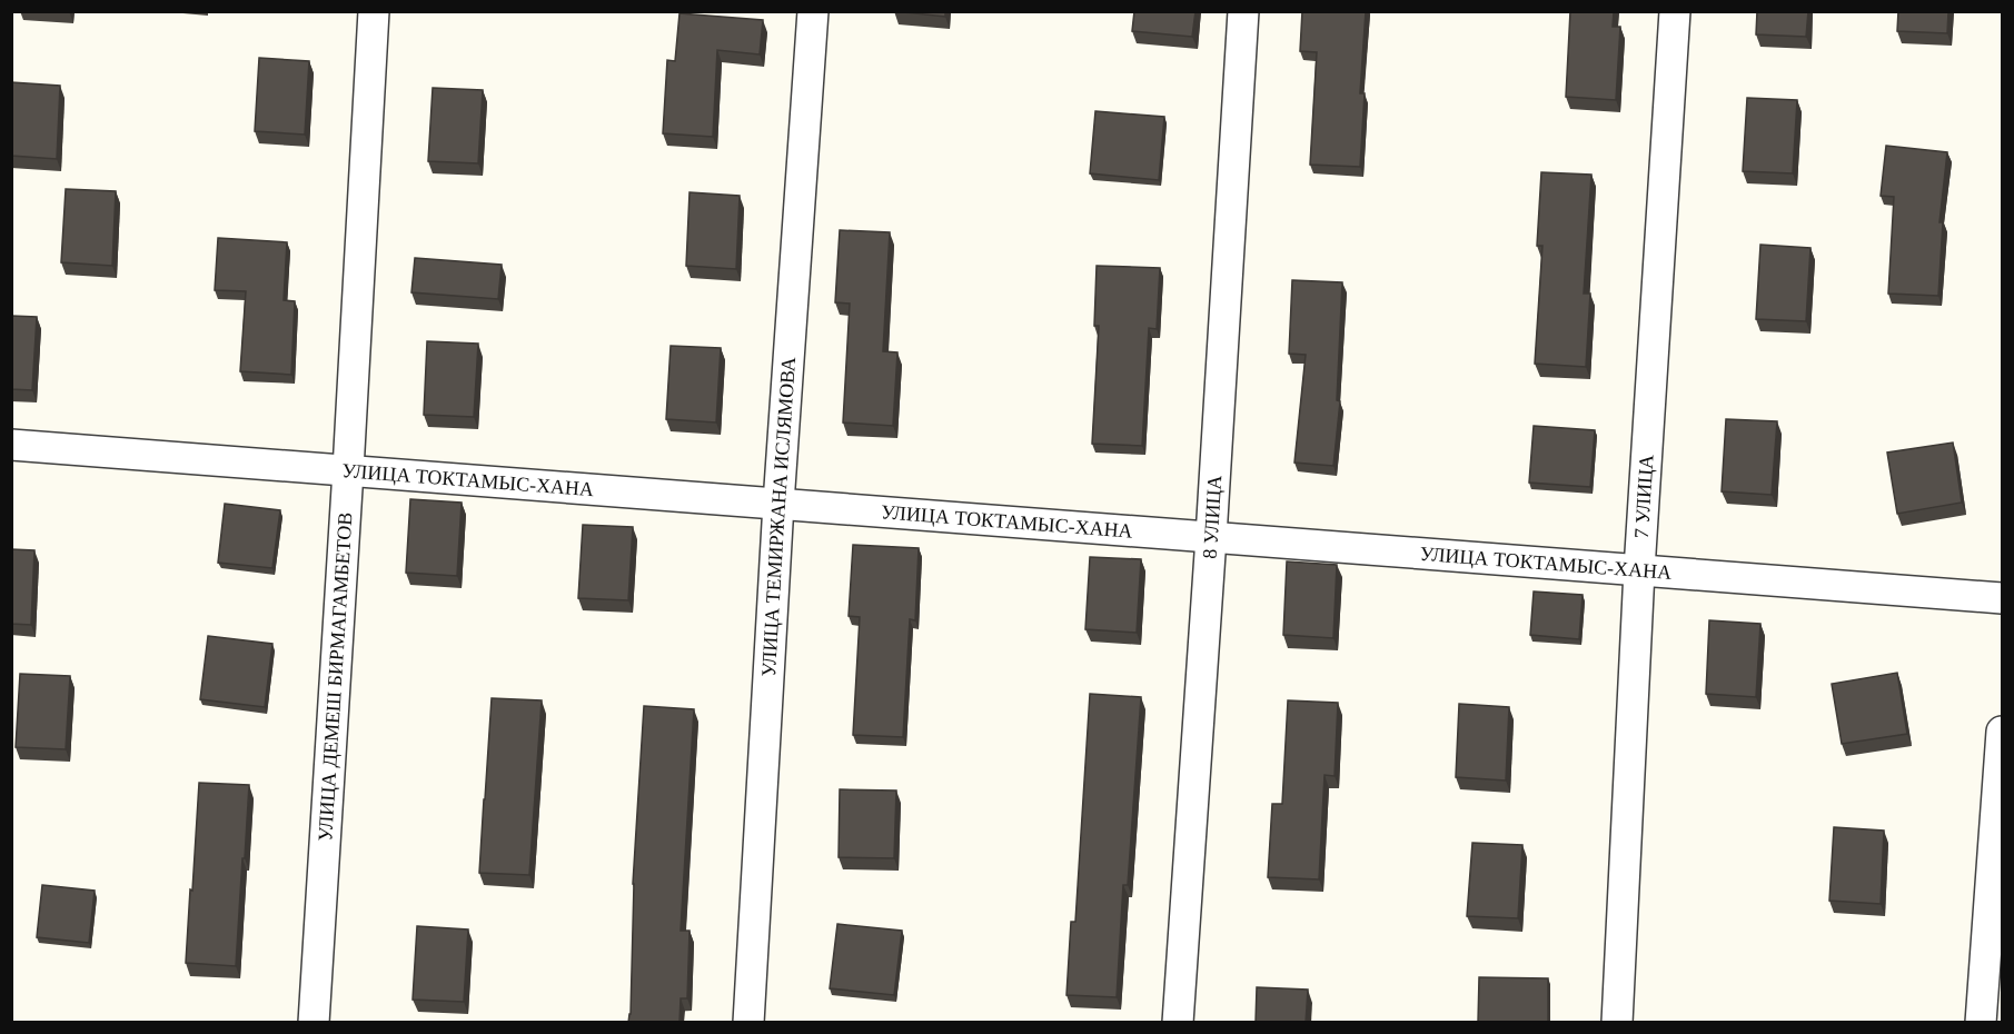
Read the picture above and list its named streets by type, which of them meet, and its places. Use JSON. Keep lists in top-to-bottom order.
{
  "streets": {
    "street": [
      "УЛИЦА ТОКТАМЫС-ХАНА",
      "7 УЛИЦА",
      "УЛИЦА ТЕМИРЖАНА ИСЛЯМОВА",
      "8 УЛИЦА",
      "УЛИЦА ДЕМЕШ БИРМАГАМБЕТОВ"
    ]
  },
  "crossings": [
    ["УЛИЦА ТОКТАМЫС-ХАНА", "7 УЛИЦА"],
    ["УЛИЦА ТОКТАМЫС-ХАНА", "УЛИЦА ТЕМИРЖАНА ИСЛЯМОВА"],
    ["УЛИЦА ТОКТАМЫС-ХАНА", "8 УЛИЦА"],
    ["УЛИЦА ТОКТАМЫС-ХАНА", "УЛИЦА ДЕМЕШ БИРМАГАМБЕТОВ"]
  ]
}
